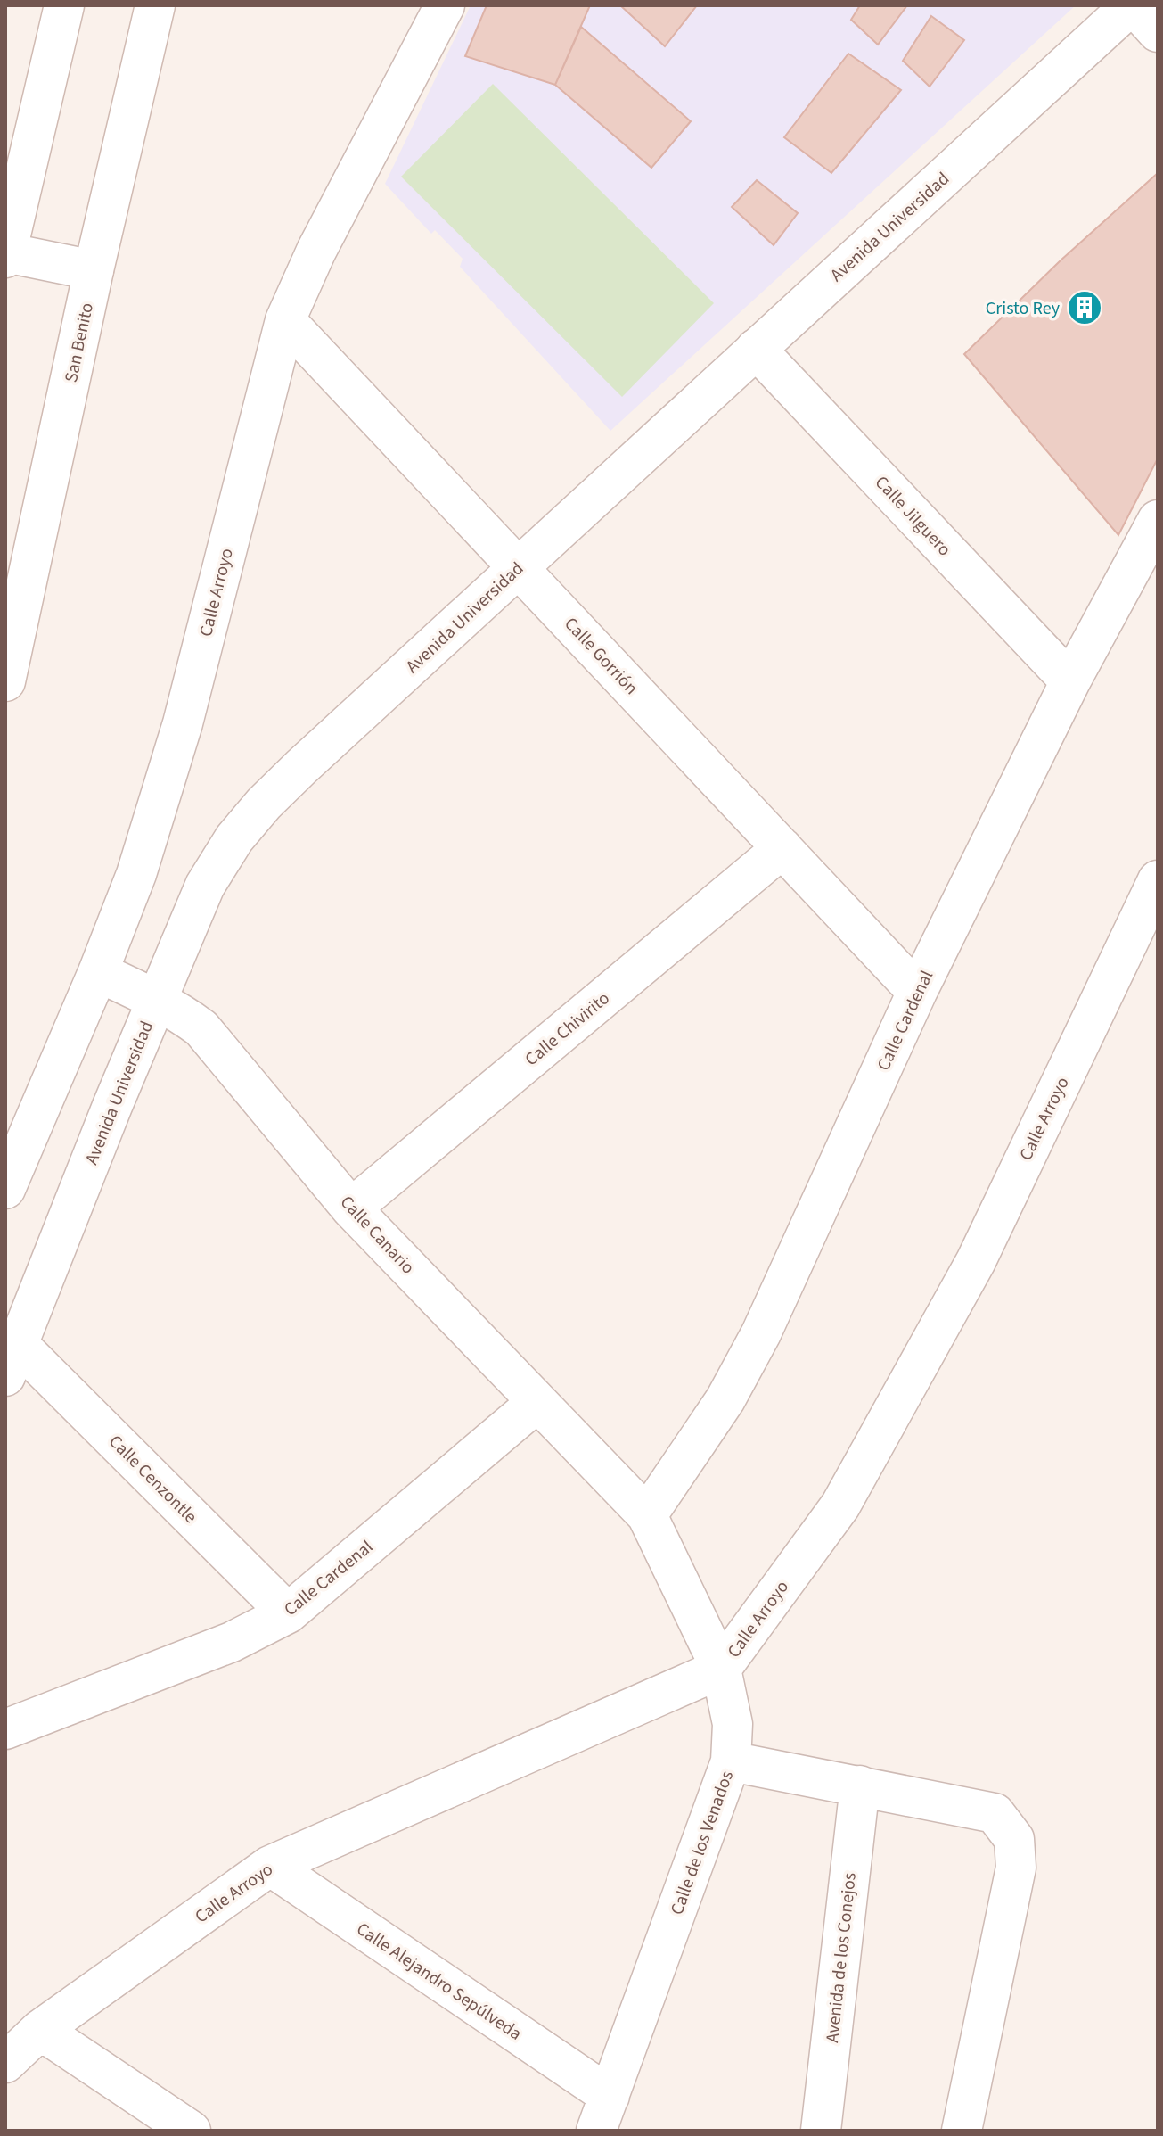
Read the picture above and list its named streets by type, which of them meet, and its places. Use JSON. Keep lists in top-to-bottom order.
{
  "streets": {
    "street": [
      "Avenida Universidad",
      "San Benito",
      "Calle Jilguero",
      "Calle Arroyo",
      "Calle Gorrión",
      "Calle Cardenal",
      "Calle Chivirito",
      "Calle Canario",
      "Calle Cenzontle",
      "Calle de los Venados",
      "Avenida de los Conejos",
      "Calle Alejandro Sepúlveda"
    ]
  },
  "crossings": [
    ["Avenida Universidad", "Calle Jilguero"],
    ["Avenida Universidad", "Calle Gorrión"],
    ["Avenida Universidad", "Calle Canario"],
    ["Avenida Universidad", "Calle Cenzontle"],
    ["Calle Jilguero", "Calle Cardenal"],
    ["Calle Arroyo", "Calle Gorrión"],
    ["Calle Arroyo", "Calle Canario"],
    ["Calle Arroyo", "Calle de los Venados"],
    ["Calle Arroyo", "Calle Alejandro Sepúlveda"],
    ["Calle Gorrión", "Calle Cardenal"],
    ["Calle Gorrión", "Calle Chivirito"],
    ["Calle Cardenal", "Calle Canario"],
    ["Calle Cardenal", "Calle Cenzontle"],
    ["Calle Cardenal", "Calle de los Venados"],
    ["Calle Chivirito", "Calle Canario"],
    ["Calle Canario", "Calle de los Venados"],
    ["Calle de los Venados", "Calle Alejandro Sepúlveda"]
  ],
  "places": {
    "building": ["Cristo Rey"]
  }
}
